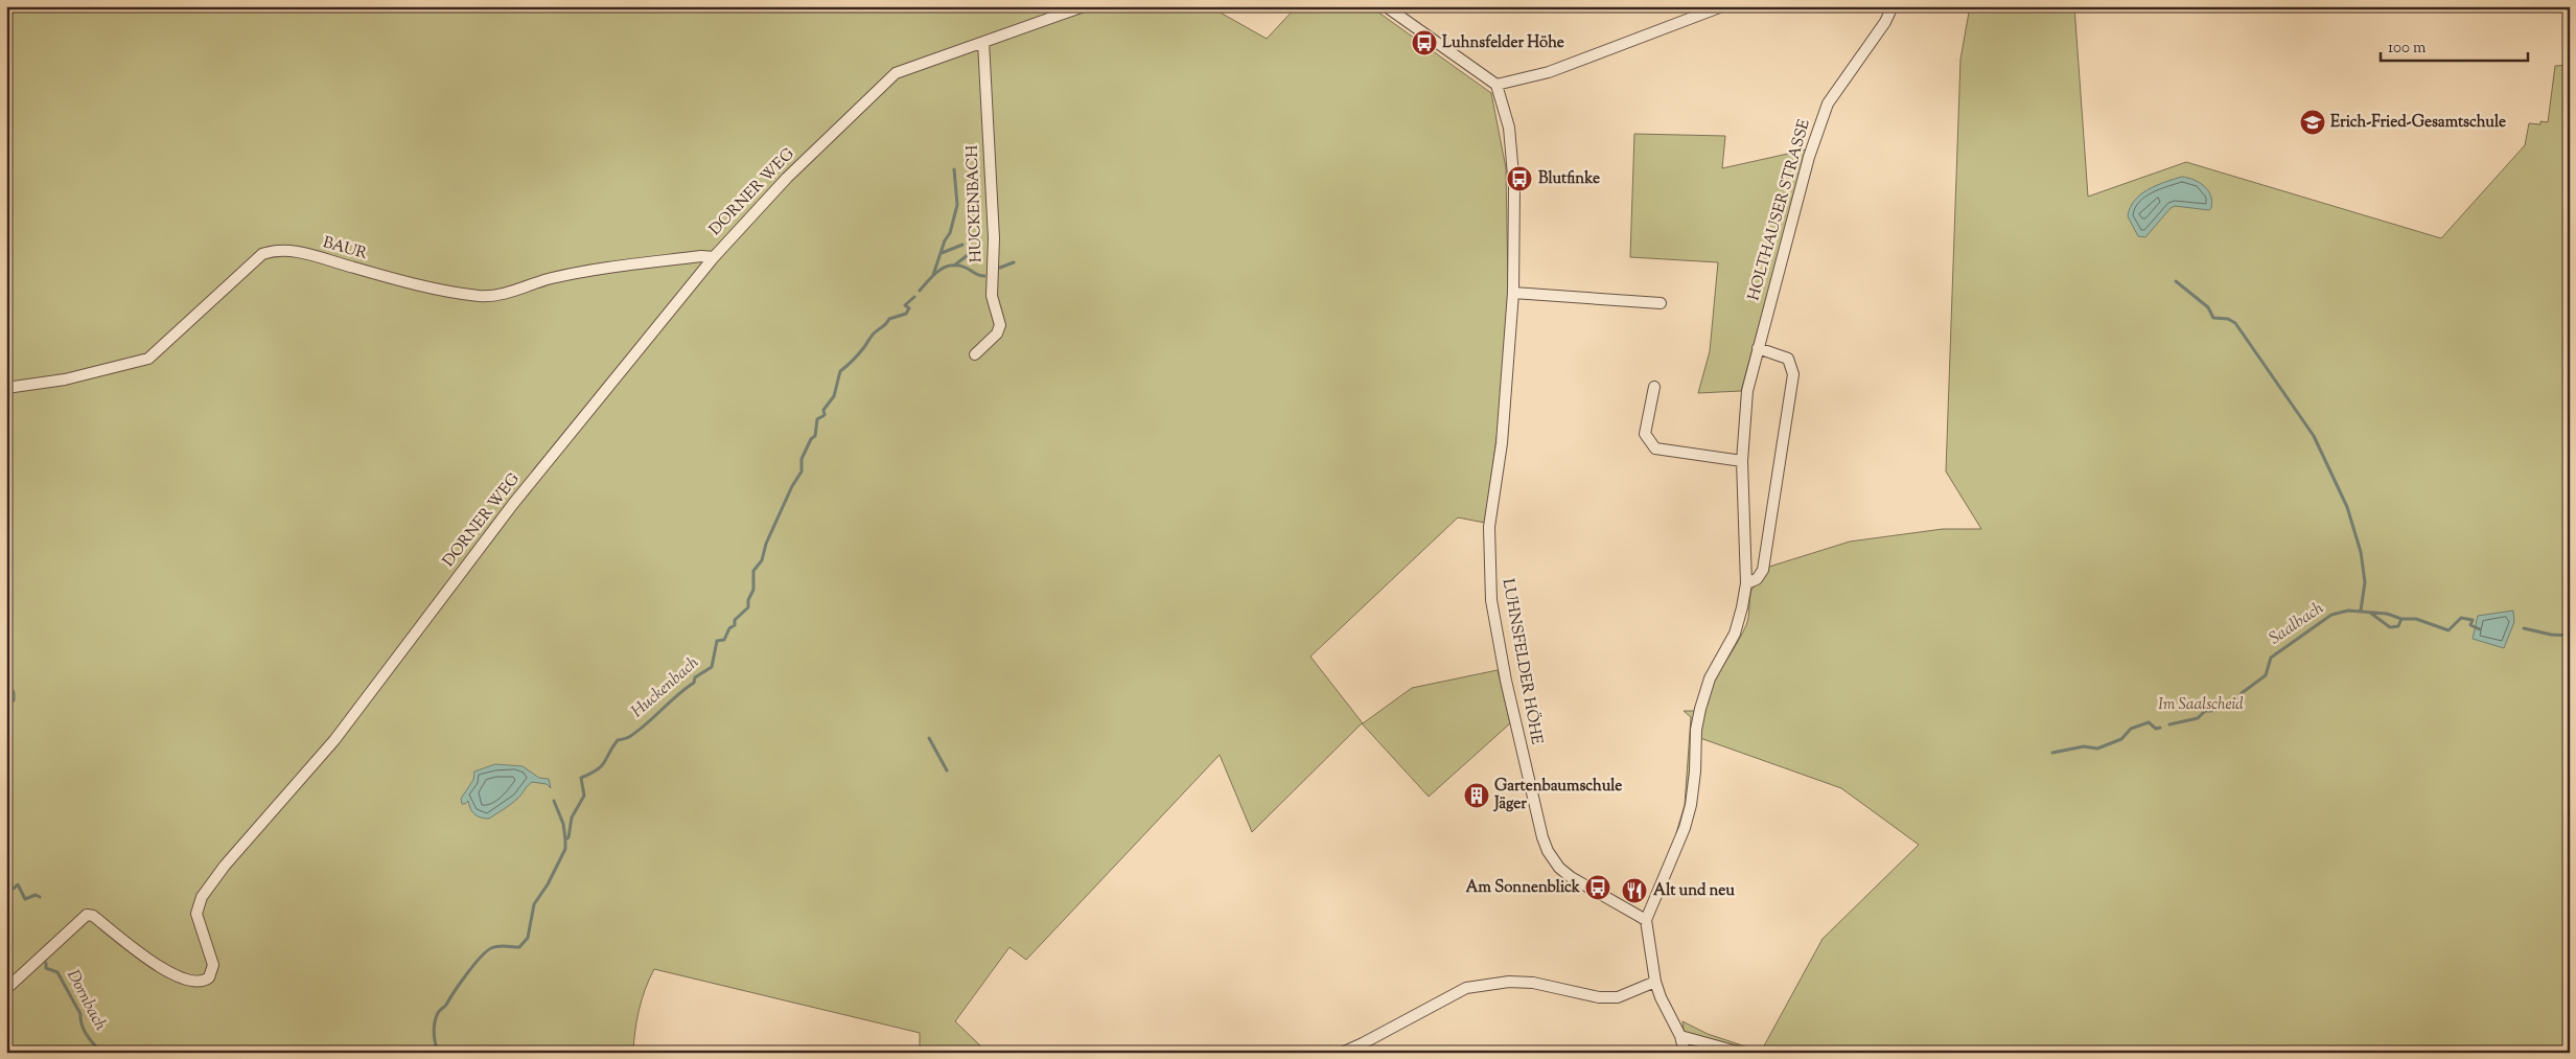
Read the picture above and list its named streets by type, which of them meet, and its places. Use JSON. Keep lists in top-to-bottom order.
{
  "streets": {
    "street": [
      "DORNER WEG",
      "HUCKENBACH",
      "HOLTHAUSER STRASSE",
      "BAUR",
      "LUHNSFELDER HÖHE"
    ]
  },
  "crossings": [
    ["DORNER WEG", "HUCKENBACH"],
    ["DORNER WEG", "BAUR"],
    ["HOLTHAUSER STRASSE", "LUHNSFELDER HÖHE"]
  ],
  "water": ["Saalbach", "Huckenbach", "Dornbach"],
  "parks": ["Im Saalscheid"],
  "places": {
    "bus stop": ["Luhnsfelder Höhe", "Blutfinke", "Am Sonnenblick"],
    "school or university": ["Erich-Fried-Gesamtschule"],
    "building": ["Gartenbaumschule Jäger"],
    "restaurant": ["Alt und neu"]
  },
  "scale_bar": "100 m"
}
